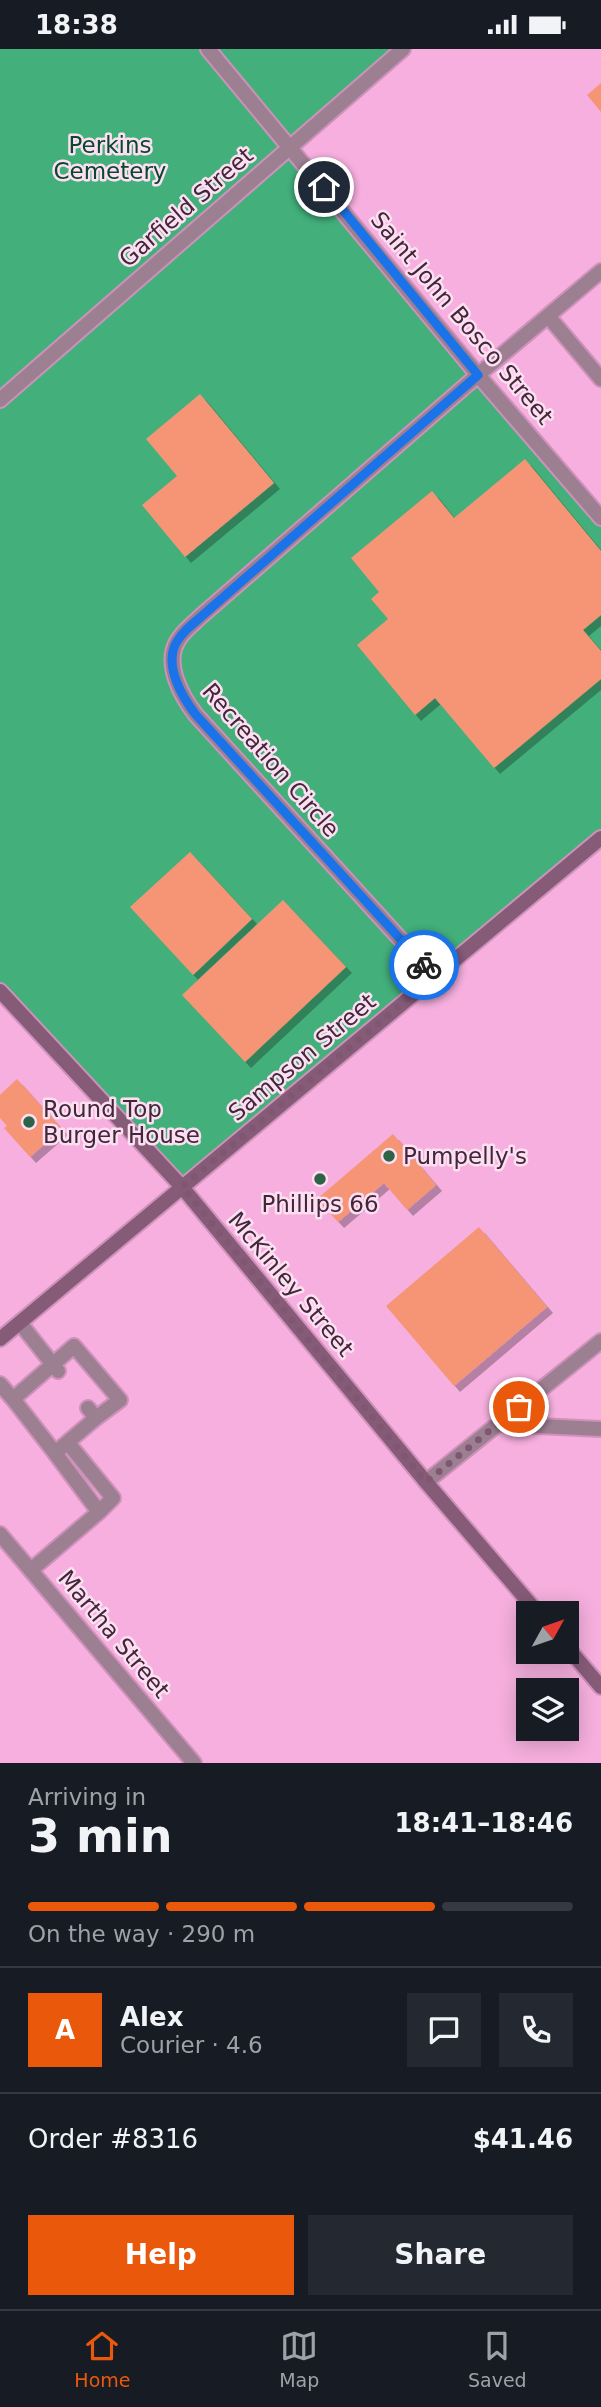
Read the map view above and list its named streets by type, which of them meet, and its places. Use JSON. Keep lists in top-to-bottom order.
{
  "streets": {
    "street": [
      "Garfield Street",
      "Saint John Bosco Street",
      "Recreation Circle",
      "Sampson Street",
      "McKinley Street",
      "Martha Street"
    ]
  },
  "crossings": [
    ["Garfield Street", "Saint John Bosco Street"],
    ["Saint John Bosco Street", "Recreation Circle"],
    ["Recreation Circle", "Sampson Street"],
    ["Sampson Street", "McKinley Street"]
  ],
  "parks": ["Perkins Cemetery"],
  "places": ["Round Top Burger House", "Pumpelly's", "Phillips 66"],
  "north": "top right",
  "page": {
    "status": "18:38",
    "heading": ["3 min", "Arriving in", "18:41–18:46"],
    "panel": [
      "Alex",
      "Courier · 4.6",
      "Order #8316",
      "$41.46"
    ],
    "bar": "On the way · 290 m",
    "round": "A",
    "buttons": ["Help", "Share"],
    "tabs": ["Home", "Map", "Saved"]
  }
}
